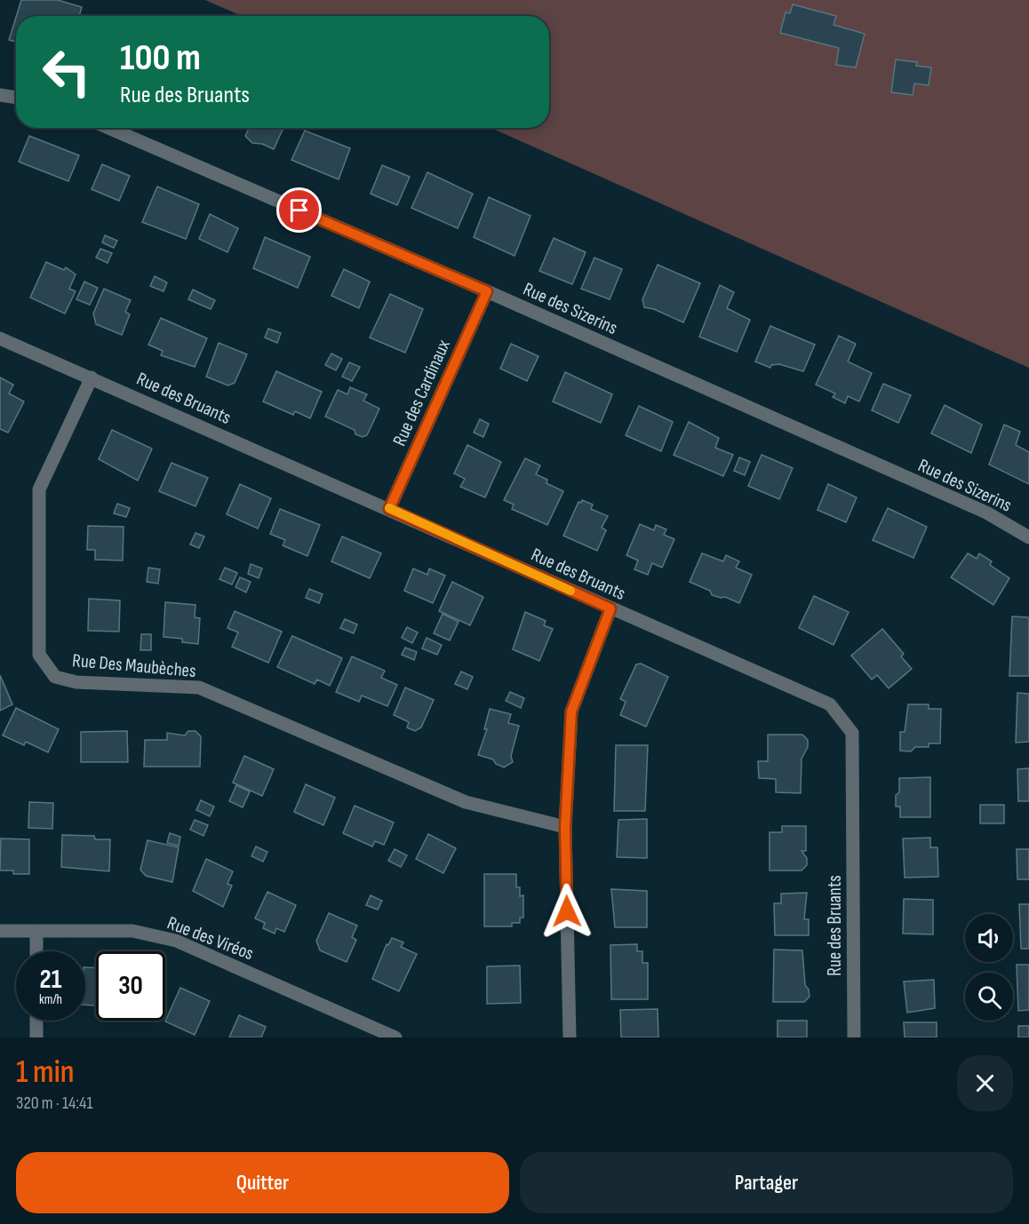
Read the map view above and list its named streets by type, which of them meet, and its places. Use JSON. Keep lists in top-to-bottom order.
{
  "streets": {
    "street": [
      "Rue des Sizerins",
      "Rue des Cardinaux",
      "Rue des Bruants",
      "Rue Des Maubèches",
      "Rue des Viréos"
    ]
  },
  "crossings": [
    ["Rue des Sizerins", "Rue des Cardinaux"],
    ["Rue des Cardinaux", "Rue des Bruants"],
    ["Rue des Bruants", "Rue Des Maubèches"]
  ],
  "page": {
    "turn": ["100 m", "Rue des Bruants"],
    "speed": "21 km/h",
    "limit": "30",
    "heading": ["1 min", "320 m · 14:41"],
    "buttons": ["Quitter", "Partager"]
  }
}
